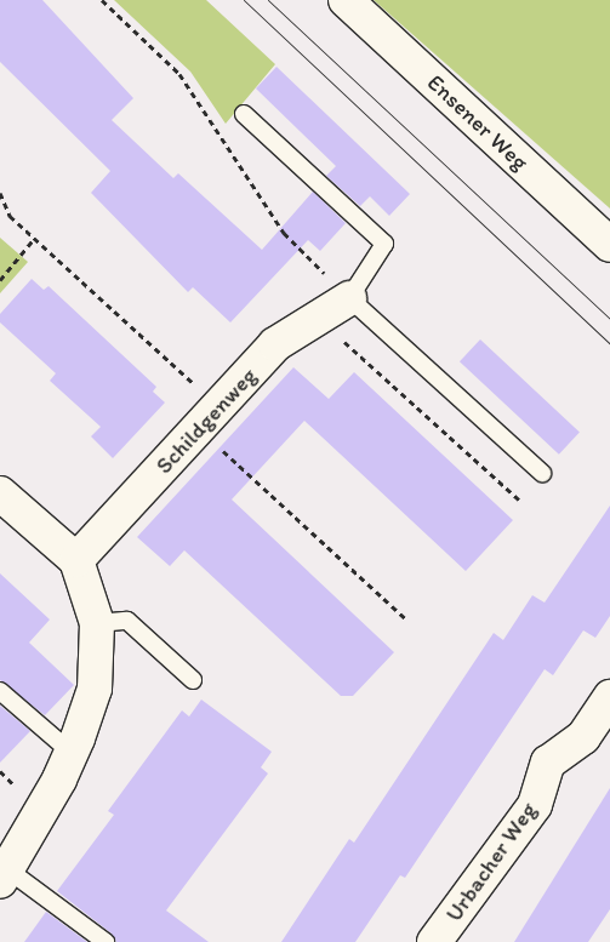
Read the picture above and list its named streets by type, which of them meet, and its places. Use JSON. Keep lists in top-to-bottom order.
{
  "streets": {
    "street": ["Ensener Weg", "Schildgenweg", "Urbacher Weg"]
  }
}
